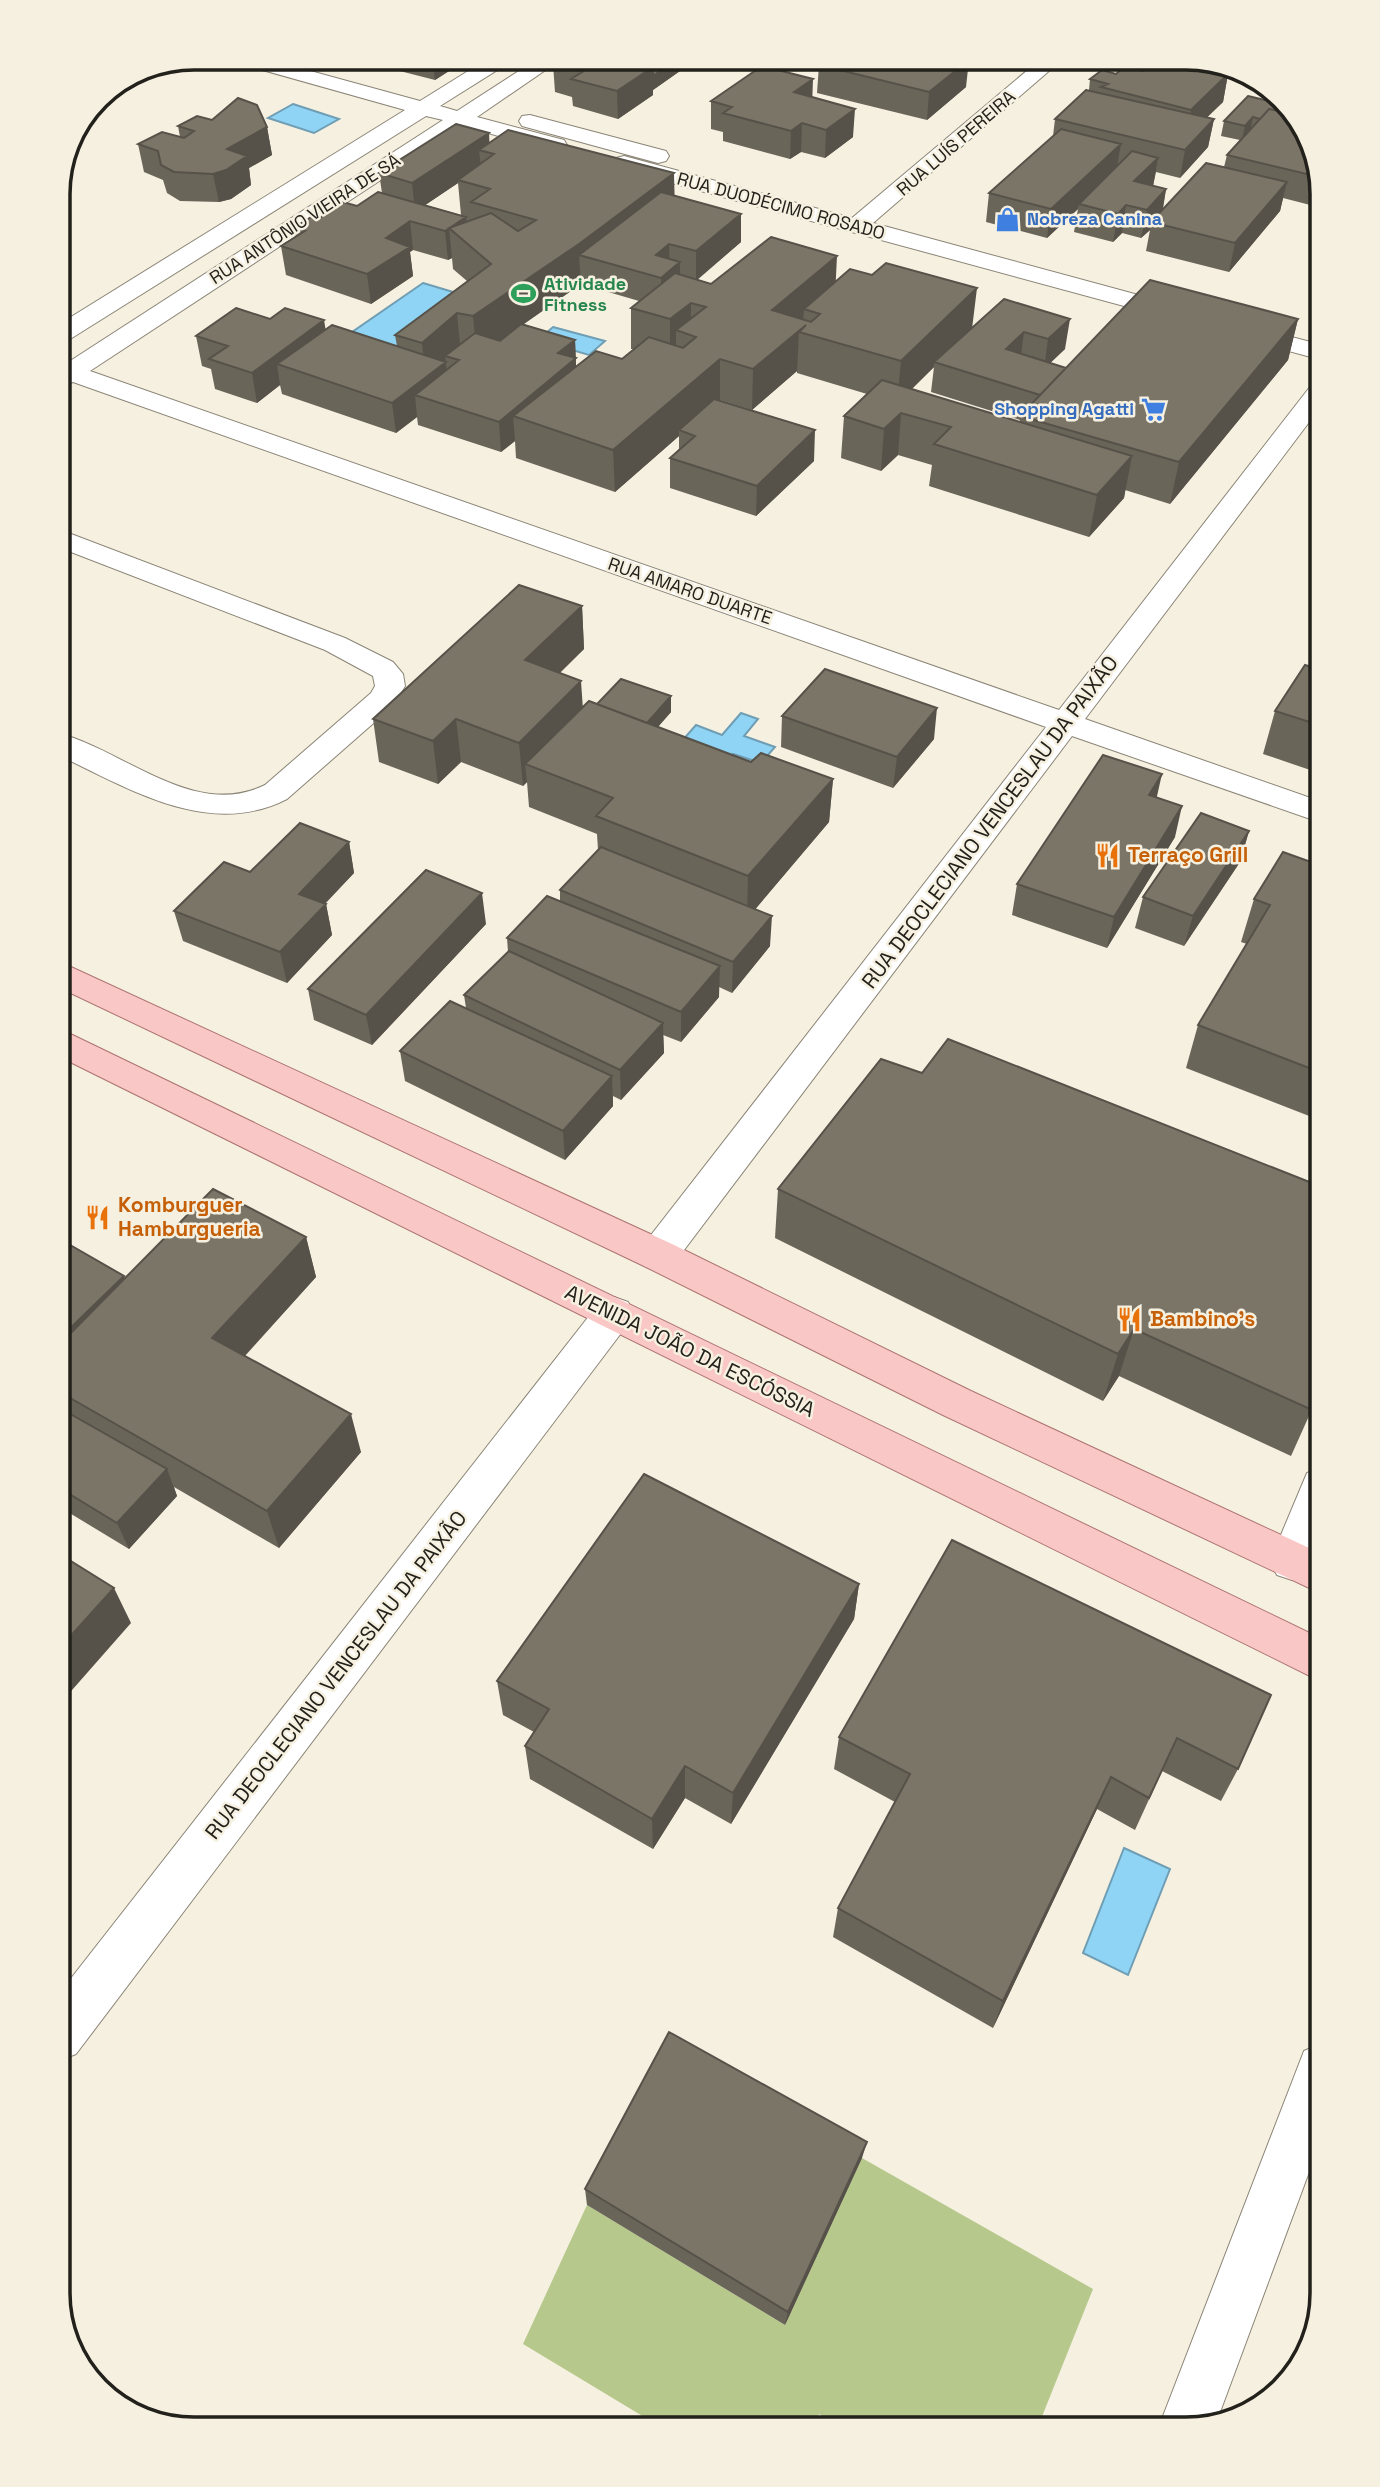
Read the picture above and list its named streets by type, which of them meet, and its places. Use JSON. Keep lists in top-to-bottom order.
{
  "streets": {
    "main road": ["AVENIDA JOÃO DA ESCÓSSIA"],
    "street": [
      "RUA LUÍS PEREIRA",
      "RUA DUODÉCIMO ROSADO",
      "RUA ANTÔNIO VIEIRA DE SÁ",
      "RUA AMARO DUARTE",
      "RUA DEOCLECIANO VENCESLAU DA PAIXÃO"
    ]
  },
  "crossings": [
    ["RUA LUÍS PEREIRA", "RUA DUODÉCIMO ROSADO"],
    ["RUA DUODÉCIMO ROSADO", "RUA ANTÔNIO VIEIRA DE SÁ"],
    ["RUA AMARO DUARTE", "RUA DEOCLECIANO VENCESLAU DA PAIXÃO"],
    ["RUA DEOCLECIANO VENCESLAU DA PAIXÃO", "AVENIDA JOÃO DA ESCÓSSIA"]
  ],
  "places": {
    "shop": ["Nobreza Canina"],
    "sports": ["Atividade Fitness"],
    "supermarket": ["Shopping Agatti"],
    "restaurant": ["Terraço Grill", "Komburguer Hamburgueria", "Bambino's"]
  }
}
